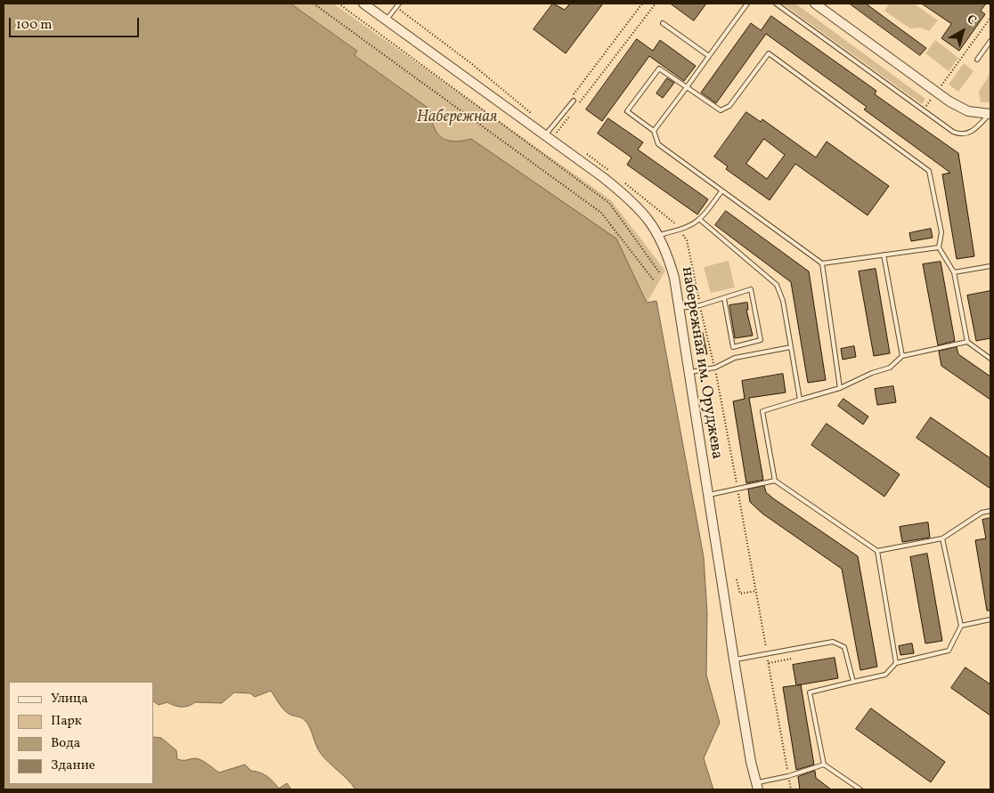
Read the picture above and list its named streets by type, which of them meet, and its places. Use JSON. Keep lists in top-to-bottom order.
{
  "streets": {
    "street": ["набережная им. Оруджева"]
  },
  "parks": ["Набережная"],
  "legend": [
    "Улица",
    "Парк",
    "Вода",
    "Здание"
  ],
  "scale_bar": "100 m",
  "north": "top right"
}
